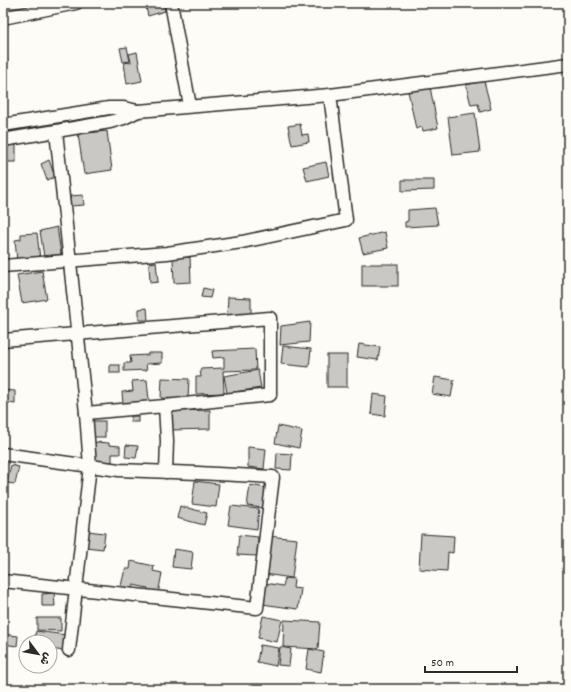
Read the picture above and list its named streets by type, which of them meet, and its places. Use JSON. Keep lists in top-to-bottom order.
{
  "scale_bar": "50 m",
  "north": "bottom right"
}
